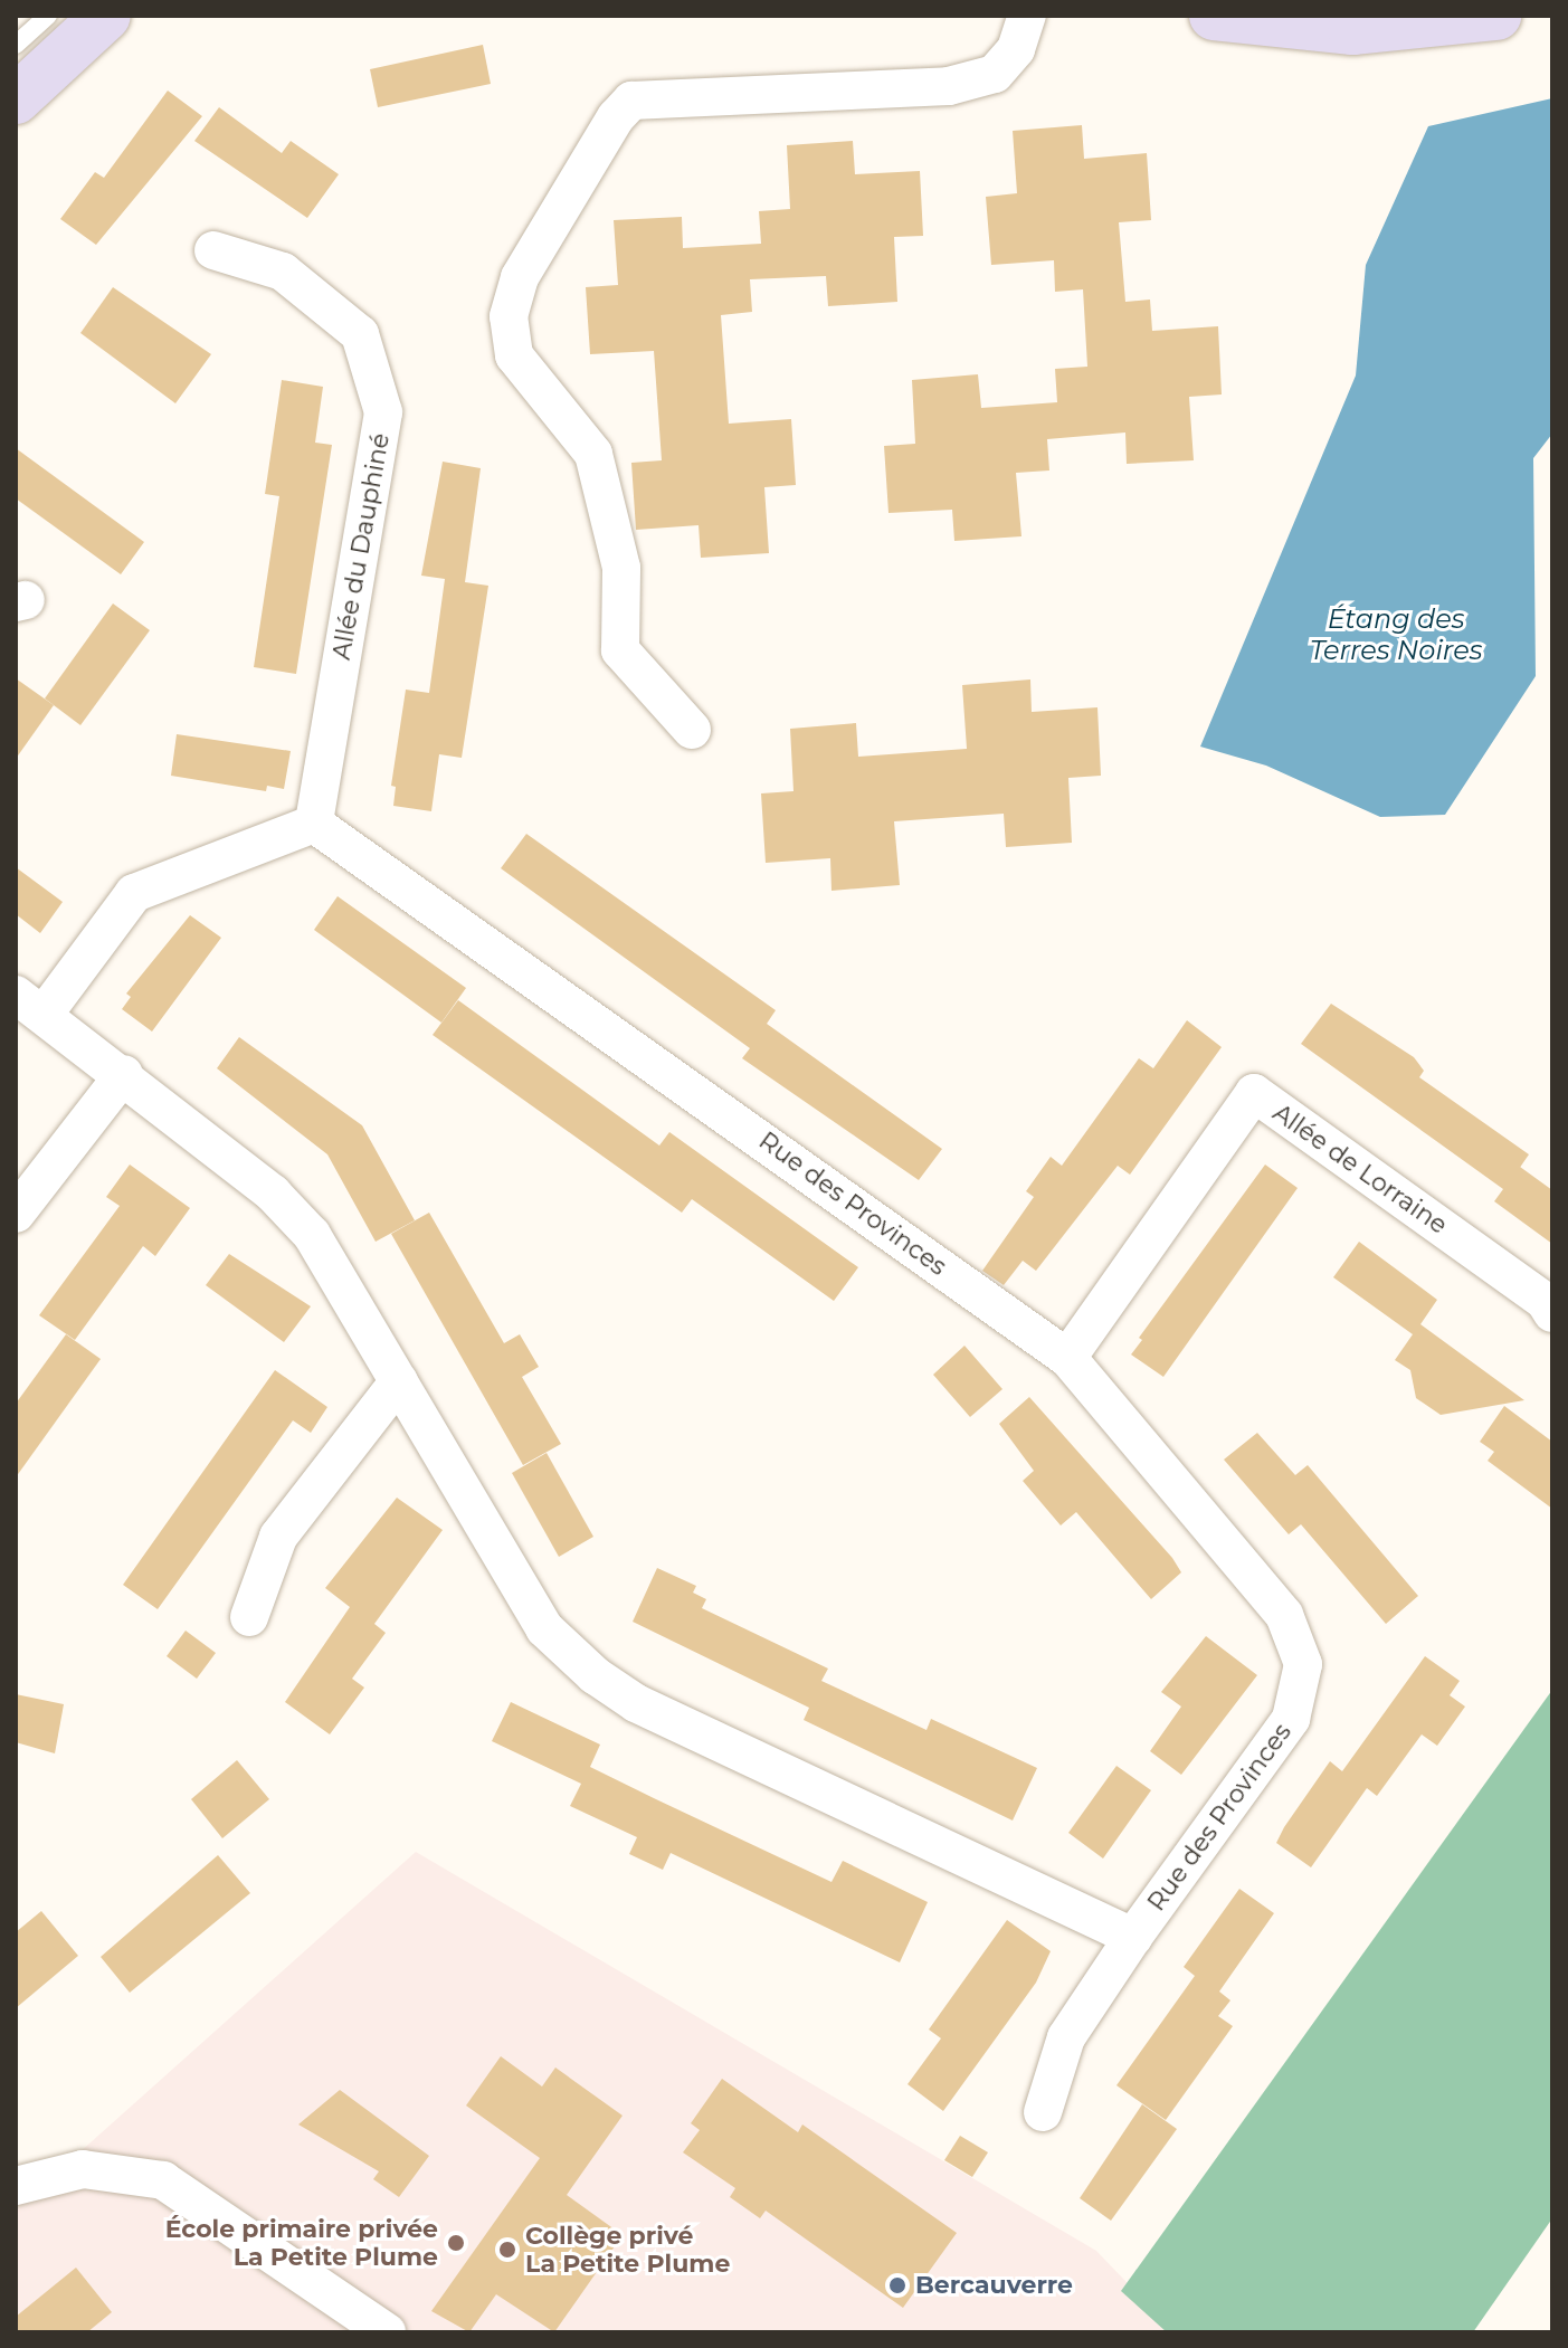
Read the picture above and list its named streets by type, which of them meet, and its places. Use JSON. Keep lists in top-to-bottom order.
{
  "streets": {
    "street": ["Allée du Dauphiné", "Allée de Lorraine", "Rue des Provinces"]
  },
  "crossings": [
    ["Allée du Dauphiné", "Rue des Provinces"],
    ["Allée de Lorraine", "Rue des Provinces"]
  ],
  "water": ["Étang des Terres Noires"],
  "places": ["École primaire privée La Petite Plume", "Collège privé La Petite Plume", "Bercauverre"]
}
